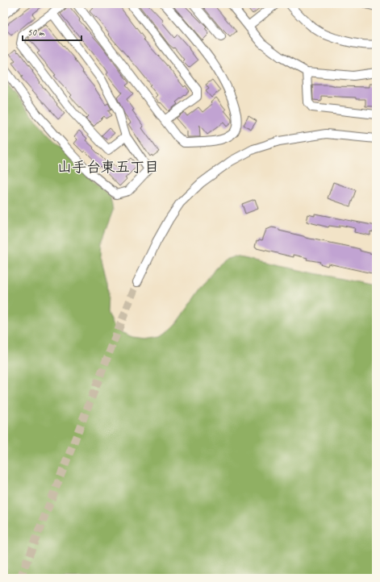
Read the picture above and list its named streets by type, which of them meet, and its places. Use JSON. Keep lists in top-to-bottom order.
{
  "districts": ["山手台東五丁目"],
  "scale_bar": "50 m"
}
